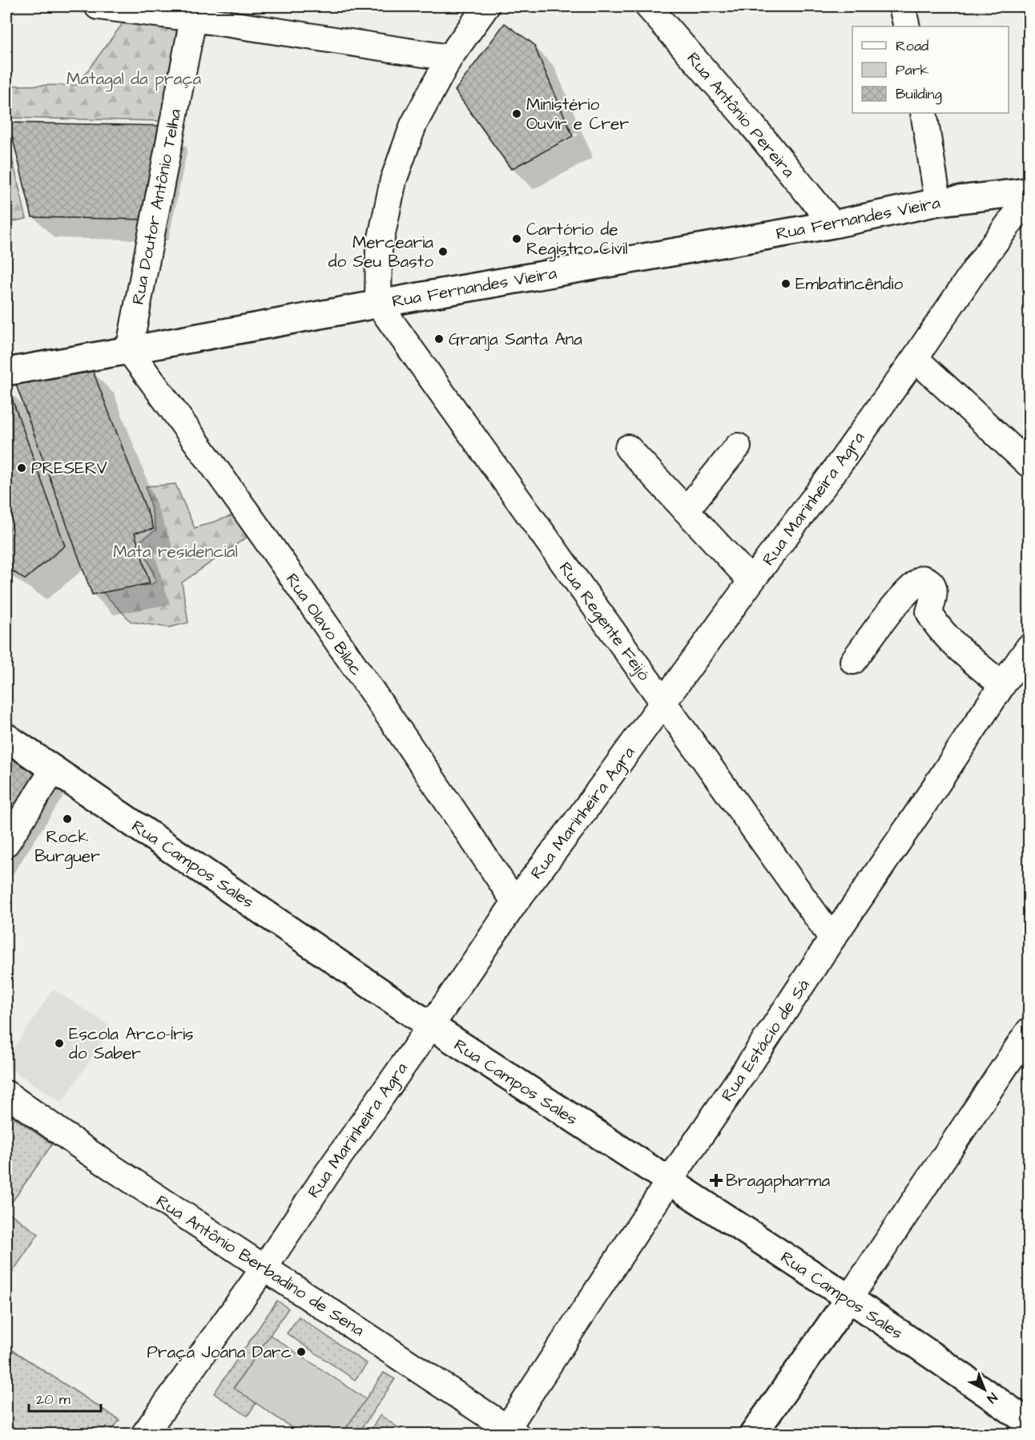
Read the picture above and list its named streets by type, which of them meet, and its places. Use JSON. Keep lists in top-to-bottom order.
{
  "streets": {
    "street": [
      "Rua Antônio Pereira",
      "Rua Doutor Antônio Telha",
      "Rua Fernandes Vieira",
      "Rua Marinheira Agra",
      "Rua Regente Feijó",
      "Rua Olavo Bilac",
      "Rua Campos Sales",
      "Rua Estácio de Sá",
      "Rua Antônio Berbadino de Sena"
    ]
  },
  "crossings": [
    ["Rua Antônio Pereira", "Rua Fernandes Vieira"],
    ["Rua Doutor Antônio Telha", "Rua Fernandes Vieira"],
    ["Rua Doutor Antônio Telha", "Rua Olavo Bilac"],
    ["Rua Fernandes Vieira", "Rua Regente Feijó"],
    ["Rua Fernandes Vieira", "Rua Olavo Bilac"],
    ["Rua Marinheira Agra", "Rua Regente Feijó"],
    ["Rua Marinheira Agra", "Rua Olavo Bilac"],
    ["Rua Marinheira Agra", "Rua Campos Sales"],
    ["Rua Marinheira Agra", "Rua Antônio Berbadino de Sena"],
    ["Rua Regente Feijó", "Rua Estácio de Sá"],
    ["Rua Campos Sales", "Rua Estácio de Sá"],
    ["Rua Estácio de Sá", "Rua Antônio Berbadino de Sena"]
  ],
  "parks": ["Matagal da praça", "Mata residencial"],
  "places": {
    "other": [
      "Ministério Ouvir e Crer",
      "Cartório de Registro Civil",
      "Mercearia do Seu Basto",
      "Embatincêndio",
      "Granja Santa Ana",
      "PRESERV",
      "Rock Burguer",
      "Escola Arco-Íris do Saber",
      "Praça Joana Darc"
    ],
    "health": ["Bragapharma"]
  },
  "legend": ["Road", "Park", "Building"],
  "scale_bar": "20 m",
  "north": "bottom right"
}
